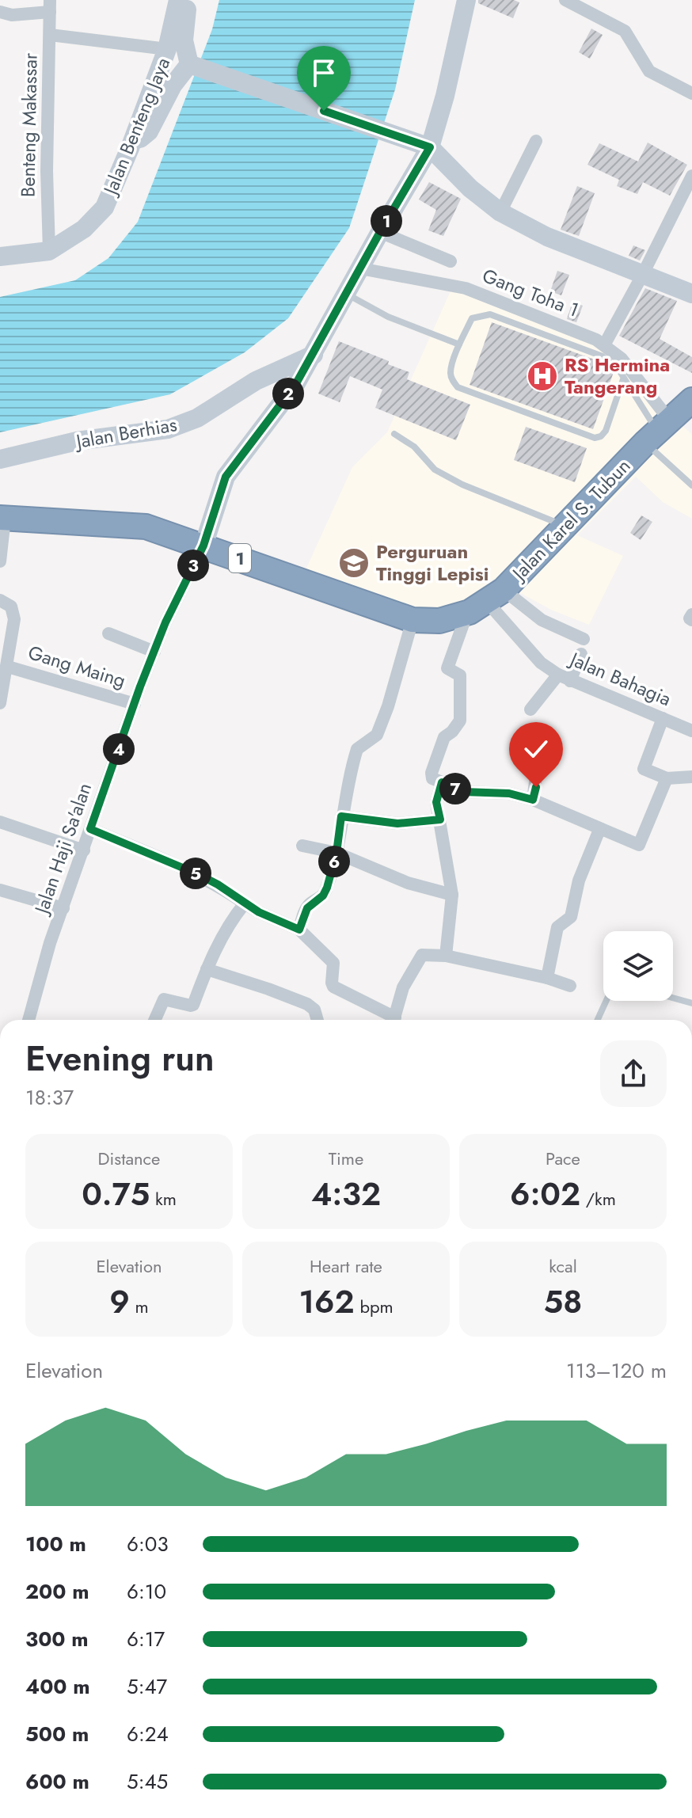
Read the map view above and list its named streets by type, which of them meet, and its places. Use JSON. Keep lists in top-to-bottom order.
{
  "streets": {
    "highway": ["Jalan Karel S. Tubun", "1"],
    "street": [
      "Benteng Makassar",
      "Jalan Benteng Jaya",
      "Gang Toha 1",
      "Jalan Berhias",
      "Gang Maing",
      "Jalan Bahagia",
      "Jalan Haji Sa'alan"
    ]
  },
  "crossings": [
    ["Benteng Makassar", "Jalan Benteng Jaya"],
    ["Gang Toha 1", "Jalan Karel S. Tubun"],
    ["Jalan Karel S. Tubun", "1"],
    ["Jalan Karel S. Tubun", "Jalan Bahagia"],
    ["1", "Jalan Bahagia"],
    ["1", "Jalan Haji Sa'alan"],
    ["Gang Maing", "Jalan Haji Sa'alan"]
  ],
  "places": {
    "hospital": ["RS Hermina Tangerang"],
    "school or university": ["Perguruan Tinggi Lepisi"]
  },
  "page": {
    "pins": [
      "1",
      "2",
      "3",
      "4",
      "7",
      "6",
      "5"
    ],
    "heading": ["Evening run", "18:37"],
    "stats": [
      ["Distance", "0.75 km"],
      ["Time", "4:32"],
      ["Pace", "6:02 /km"],
      ["Elevation", "9 m"],
      ["Heart rate", "162 bpm"],
      ["kcal", "58"]
    ],
    "chart": ["Elevation", "113–120 m"],
    "list": [
      {
        "name": "100 m",
        "note": "6:03"
      },
      {
        "name": "200 m",
        "note": "6:10"
      },
      {
        "name": "300 m",
        "note": "6:17"
      },
      {
        "name": "400 m",
        "note": "5:47"
      },
      {
        "name": "500 m",
        "note": "6:24"
      },
      {
        "name": "600 m",
        "note": "5:45"
      }
    ]
  }
}
